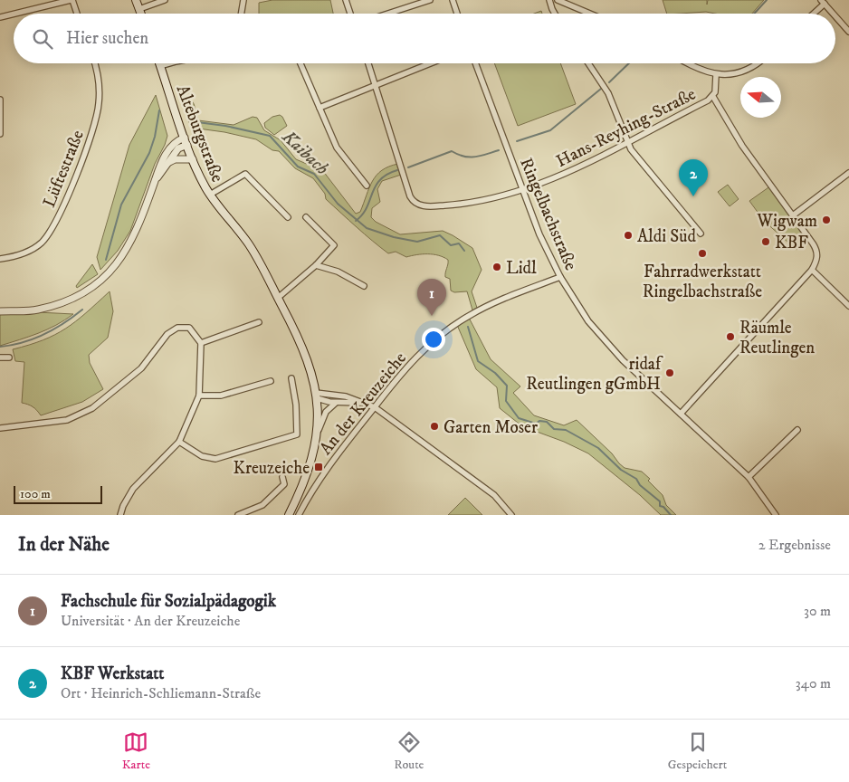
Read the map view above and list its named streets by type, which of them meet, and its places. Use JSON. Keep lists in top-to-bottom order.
{
  "streets": {
    "main road": ["Alteburgstraße"],
    "street": [
      "Hans-Reyhing-Straße",
      "Lüftestraße",
      "Ringelbachstraße",
      "An der Kreuzeiche"
    ]
  },
  "crossings": [
    ["Hans-Reyhing-Straße", "Ringelbachstraße"],
    ["Ringelbachstraße", "An der Kreuzeiche"]
  ],
  "water": ["Kaibach"],
  "places": {
    "other": [
      "Wigwam",
      "Aldi Süd",
      "KBF",
      "Fahrradwerkstatt Ringelbachstraße",
      "Lidl",
      "Räumle Reutlingen",
      "ridaf Reutlingen gGmbH",
      "Garten Moser"
    ],
    "transit": ["Kreuzeiche"]
  },
  "scale_bar": "100 m",
  "north": "left",
  "page": {
    "search": "Hier suchen",
    "pins": ["2", "1"],
    "scale": "100 m",
    "heading": ["In der Nähe", "2 Ergebnisse"],
    "list": [
      {
        "mark": "1",
        "name": "Fachschule für Sozialpädagogik",
        "note": "Universität · An der Kreuzeiche",
        "value": "30 m"
      },
      {
        "mark": "2",
        "name": "KBF Werkstatt",
        "note": "Ort · Heinrich-Schliemann-Straße",
        "value": "340 m"
      }
    ],
    "nav": ["Karte", "Route", "Gespeichert"]
  }
}
